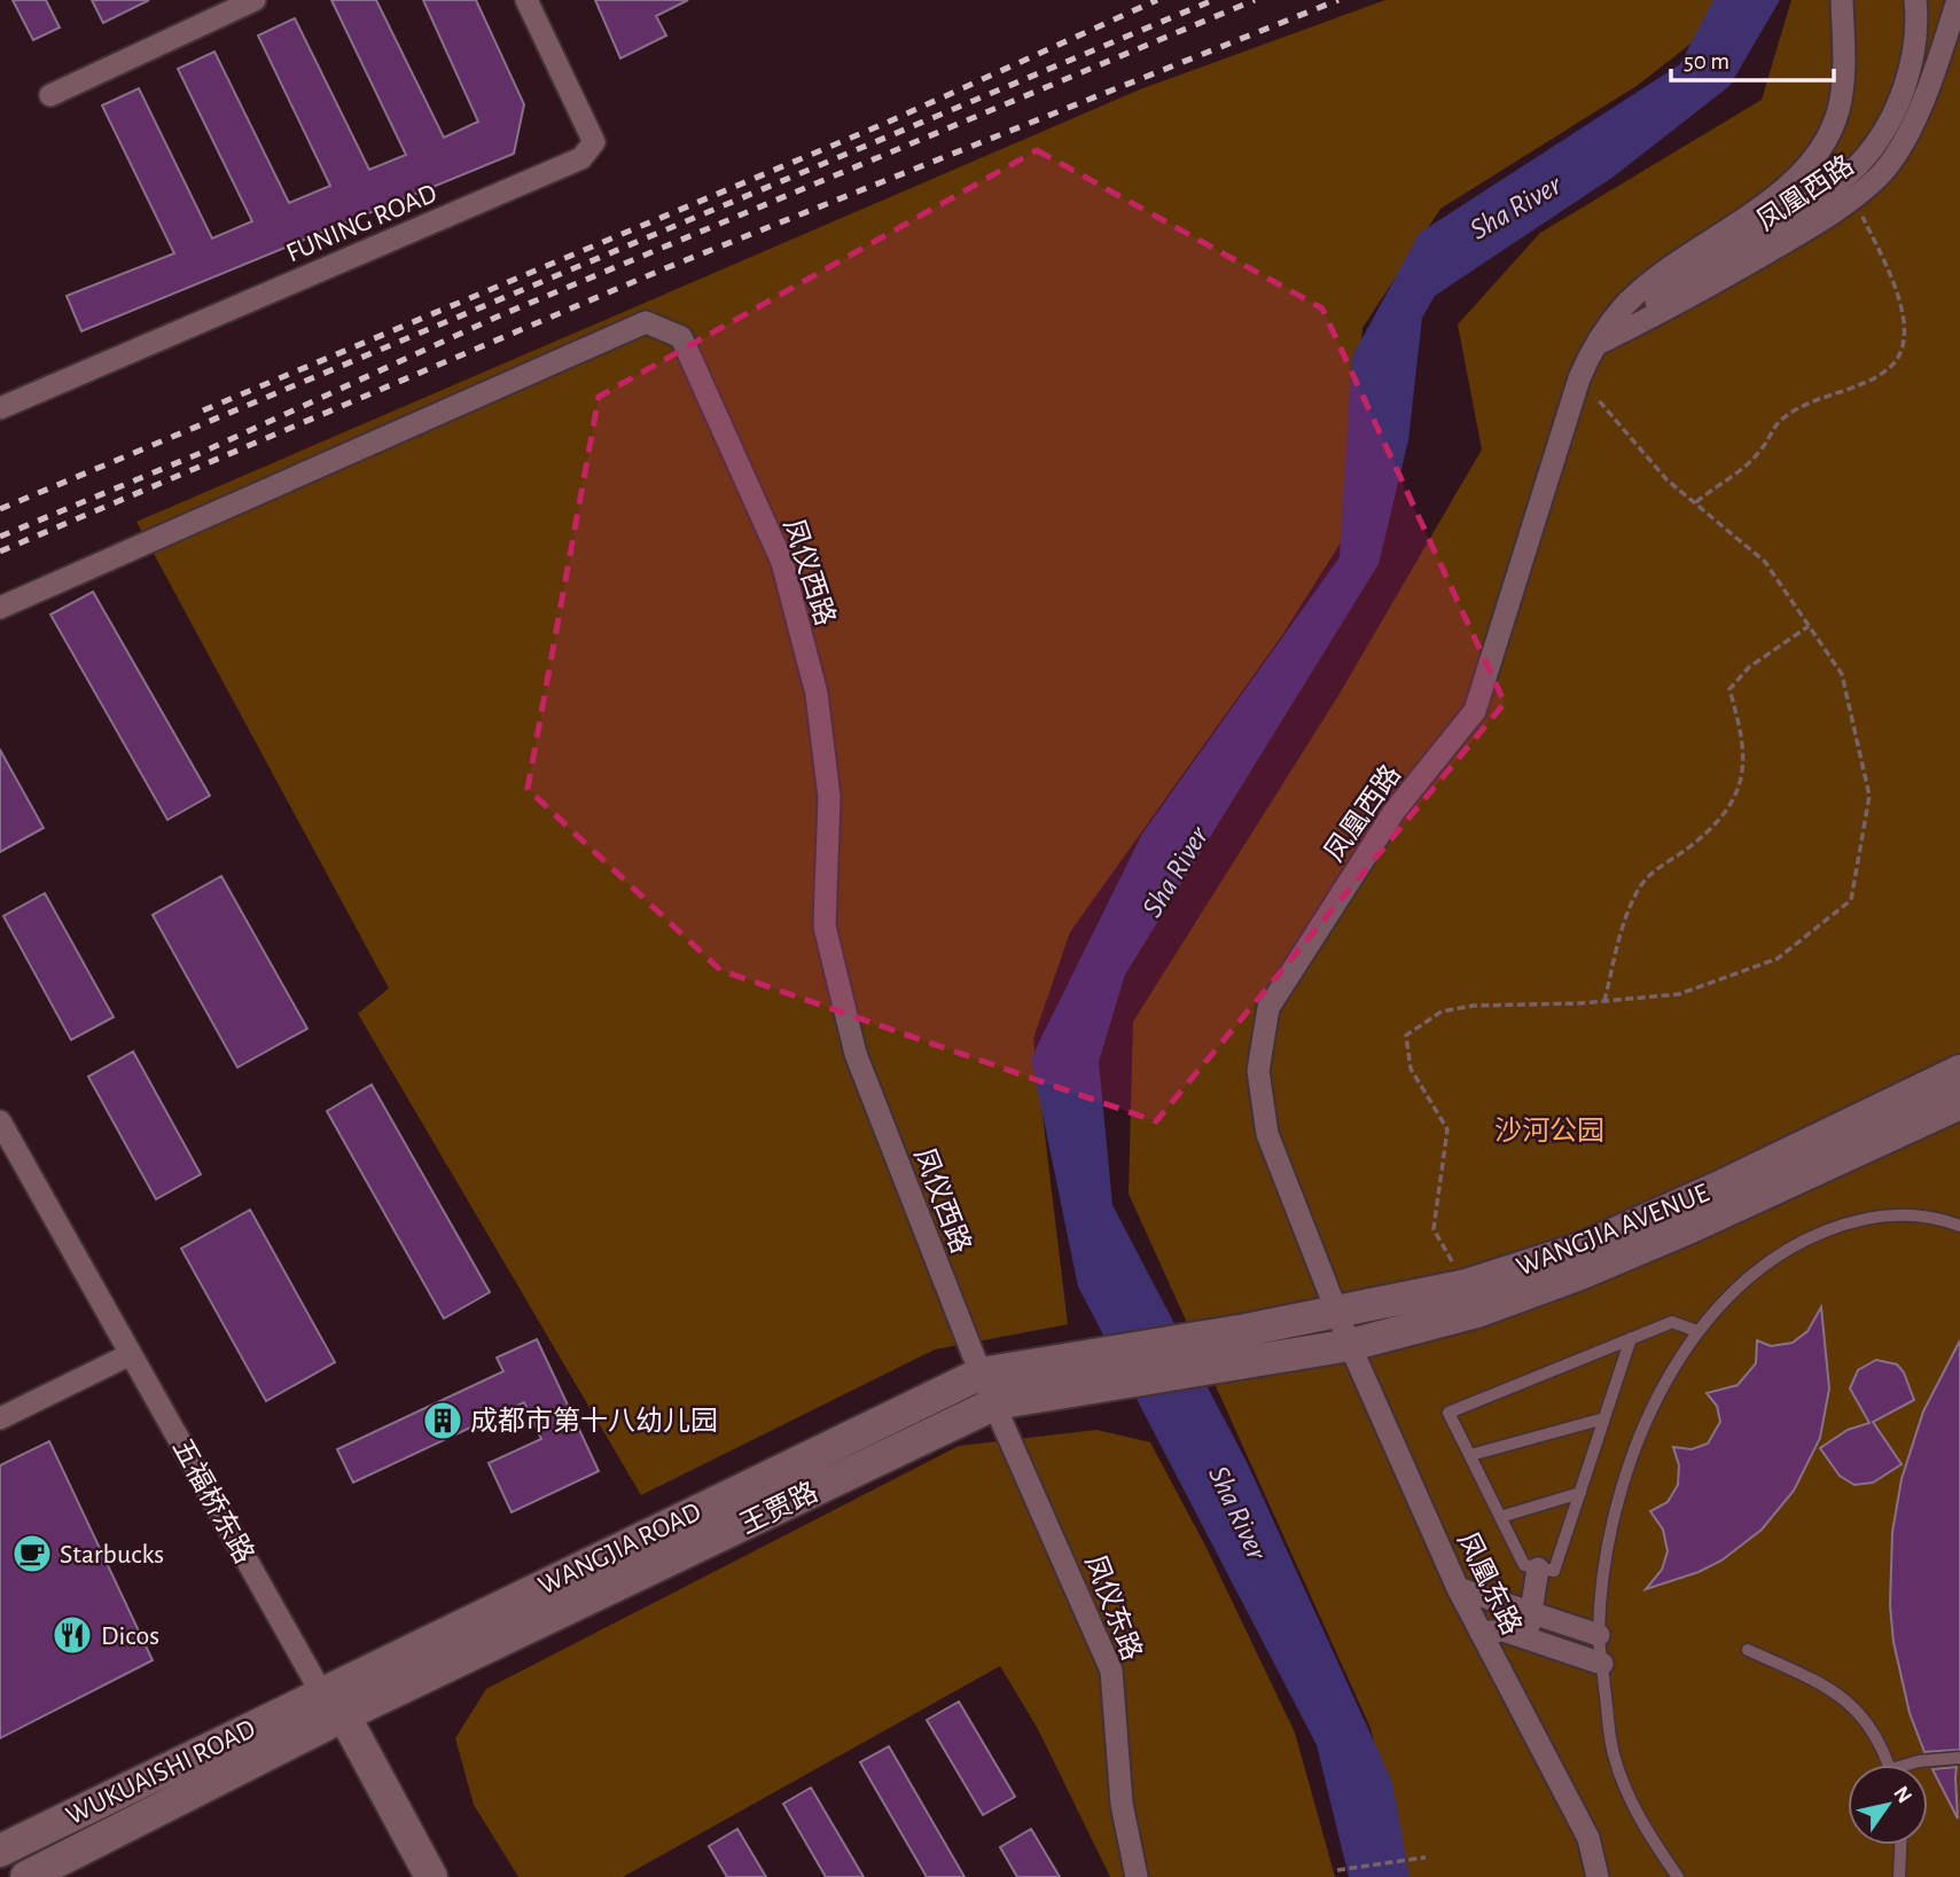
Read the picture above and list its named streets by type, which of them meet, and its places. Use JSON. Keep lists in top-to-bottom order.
{
  "streets": {
    "main road": [
      "WANGJIA AVENUE",
      "五福桥东路",
      "王贾路",
      "WANGJIA ROAD",
      "WUKUAISHI ROAD"
    ],
    "street": [
      "凤凰西路",
      "FUNING ROAD",
      "凤仪西路",
      "凤凰东路",
      "凤仪东路"
    ]
  },
  "crossings": [
    ["凤凰西路", "WANGJIA AVENUE"],
    ["凤凰西路", "凤凰东路"],
    ["凤仪西路", "WANGJIA ROAD"],
    ["凤仪西路", "凤仪东路"],
    ["WANGJIA AVENUE", "王贾路"],
    ["WANGJIA AVENUE", "WANGJIA ROAD"],
    ["WANGJIA AVENUE", "凤凰东路"],
    ["五福桥东路", "王贾路"],
    ["五福桥东路", "WANGJIA ROAD"],
    ["五福桥东路", "WUKUAISHI ROAD"],
    ["王贾路", "凤仪东路"],
    ["王贾路", "WUKUAISHI ROAD"],
    ["WANGJIA ROAD", "凤仪东路"],
    ["WANGJIA ROAD", "WUKUAISHI ROAD"]
  ],
  "water": ["Sha River"],
  "parks": ["沙河公园"],
  "places": {
    "building": ["成都市第十八幼儿园"],
    "cafe": ["Starbucks"],
    "restaurant": ["Dicos"]
  },
  "scale_bar": "50 m",
  "north": "top right"
}
